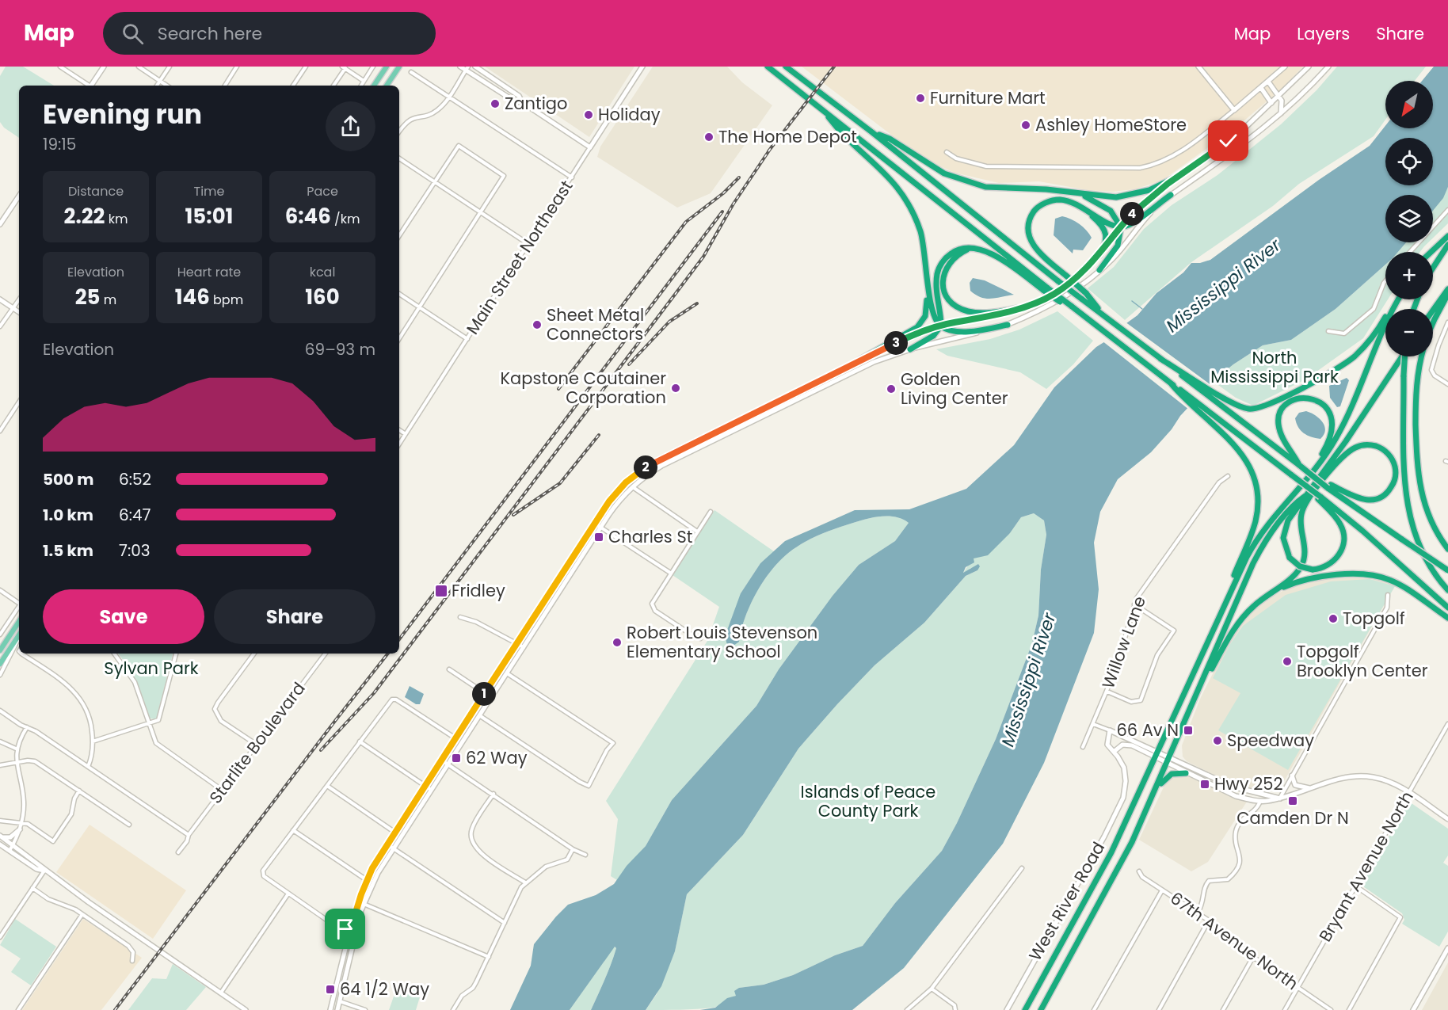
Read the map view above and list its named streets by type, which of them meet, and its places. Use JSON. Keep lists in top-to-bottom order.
{
  "streets": {
    "street": [
      "Main Street Northeast",
      "Willow Lane",
      "Starlite Boulevard",
      "Bryant Avenue North",
      "West River Road",
      "67th Avenue North"
    ]
  },
  "crossings": [
    ["Bryant Avenue North", "67th Avenue North"]
  ],
  "water": ["Mississippi River"],
  "parks": ["North Mississippi Park", "Sylvan Park", "Islands of Peace County Park"],
  "places": {
    "other": [
      "Furniture Mart",
      "Zantigo",
      "Holiday",
      "Ashley HomeStore",
      "The Home Depot",
      "Sheet Metal Connectors",
      "Kapstone Coutainer Corporation",
      "Golden Living Center",
      "Topgolf",
      "Robert Louis Stevenson Elementary School",
      "Topgolf Brooklyn Center",
      "Speedway"
    ],
    "transit": [
      "Charles St",
      "Fridley",
      "66 Av N",
      "62 Way",
      "Hwy 252",
      "Camden Dr N",
      "64 1/2 Way"
    ]
  },
  "north": "bottom left",
  "page": {
    "header": "Map",
    "search": "Search here",
    "nav": ["Map", "Layers", "Share"],
    "map_buttons": ["+", "−"],
    "heading": ["Evening run", "19:15"],
    "stats": [
      ["Distance", "2.22 km"],
      ["Time", "15:01"],
      ["Pace", "6:46 /km"],
      ["Elevation", "25 m"],
      ["Heart rate", "146 bpm"],
      ["kcal", "160"]
    ],
    "pins": [
      "4",
      "3",
      "2",
      "1"
    ],
    "chart": ["Elevation", "69–93 m"],
    "list": [
      {
        "name": "500 m",
        "note": "6:52"
      },
      {
        "name": "1.0 km",
        "note": "6:47"
      },
      {
        "name": "1.5 km",
        "note": "7:03"
      }
    ],
    "buttons": ["Save", "Share"]
  }
}
